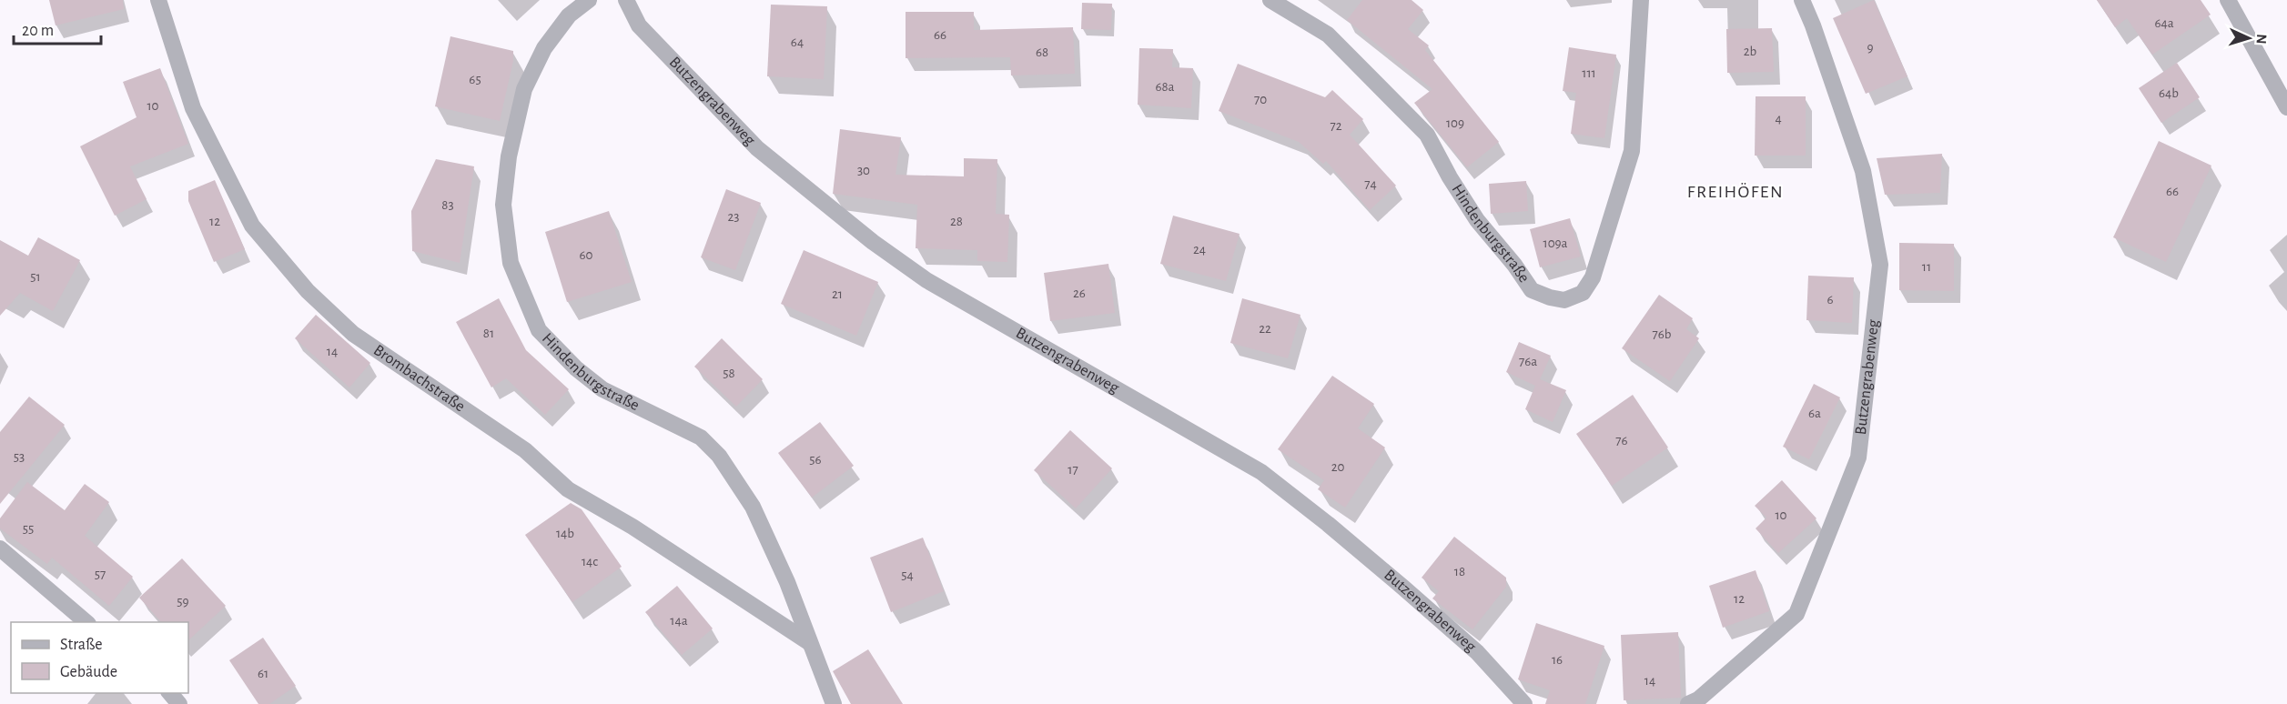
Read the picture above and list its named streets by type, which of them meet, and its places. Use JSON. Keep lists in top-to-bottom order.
{
  "streets": {
    "street": ["Butzengrabenweg", "Hindenburgstraße", "Brombachstraße"]
  },
  "crossings": [
    ["Hindenburgstraße", "Brombachstraße"]
  ],
  "districts": ["FREIHÖFEN"],
  "house_numbers": [
    "64a",
    "66",
    "64",
    "9",
    "2b",
    "68",
    "111",
    "65",
    "68a",
    "64b",
    "70",
    "10",
    "4",
    "109",
    "72",
    "30",
    "74",
    "66",
    "83",
    "23",
    "12",
    "28",
    "109a",
    "24",
    "60",
    "11",
    "51",
    "26",
    "21",
    "6",
    "22",
    "81",
    "76b",
    "14",
    "76a",
    "58",
    "6a",
    "76",
    "53",
    "56",
    "20",
    "17",
    "10",
    "55",
    "14b",
    "14c",
    "18",
    "57",
    "54",
    "12",
    "59",
    "14a",
    "16",
    "61",
    "14"
  ],
  "legend": ["Straße", "Gebäude"],
  "scale_bar": "20 m",
  "north": "right"
}
